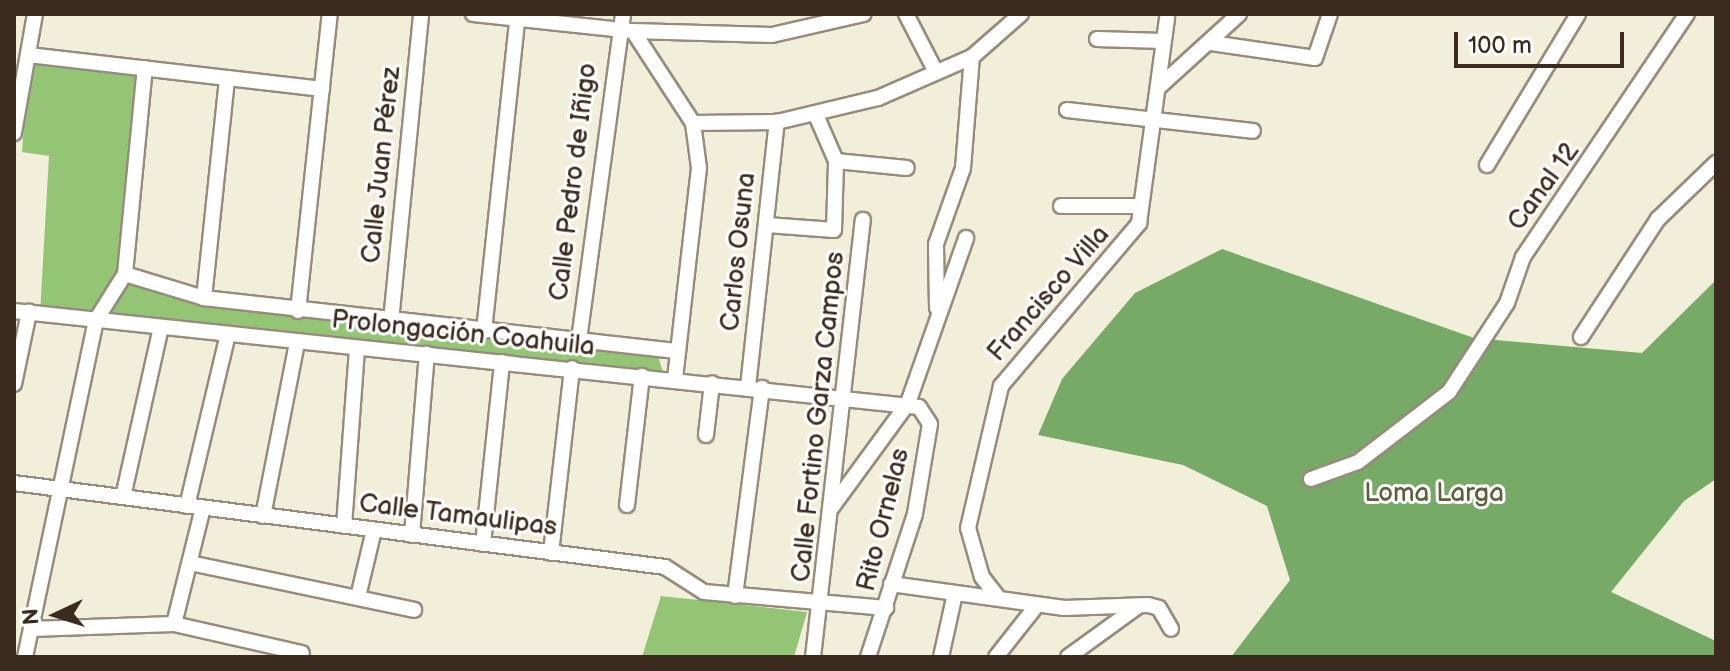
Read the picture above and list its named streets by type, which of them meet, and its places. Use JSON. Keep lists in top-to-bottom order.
{
  "streets": {
    "street": [
      "Calle Juan Pérez",
      "Calle Pedro de Iñigo",
      "Canal 12",
      "Carlos Osuna",
      "Francisco Villa",
      "Prolongación Coahuila",
      "Calle Fortino Garza Campos",
      "Calle Tamaulipas",
      "Rito Ornelas"
    ]
  },
  "crossings": [
    ["Carlos Osuna", "Prolongación Coahuila"],
    ["Carlos Osuna", "Calle Tamaulipas"],
    ["Prolongación Coahuila", "Calle Fortino Garza Campos"],
    ["Prolongación Coahuila", "Rito Ornelas"],
    ["Calle Fortino Garza Campos", "Calle Tamaulipas"],
    ["Calle Tamaulipas", "Rito Ornelas"]
  ],
  "parks": ["Loma Larga"],
  "scale_bar": "100 m",
  "north": "left"
}
